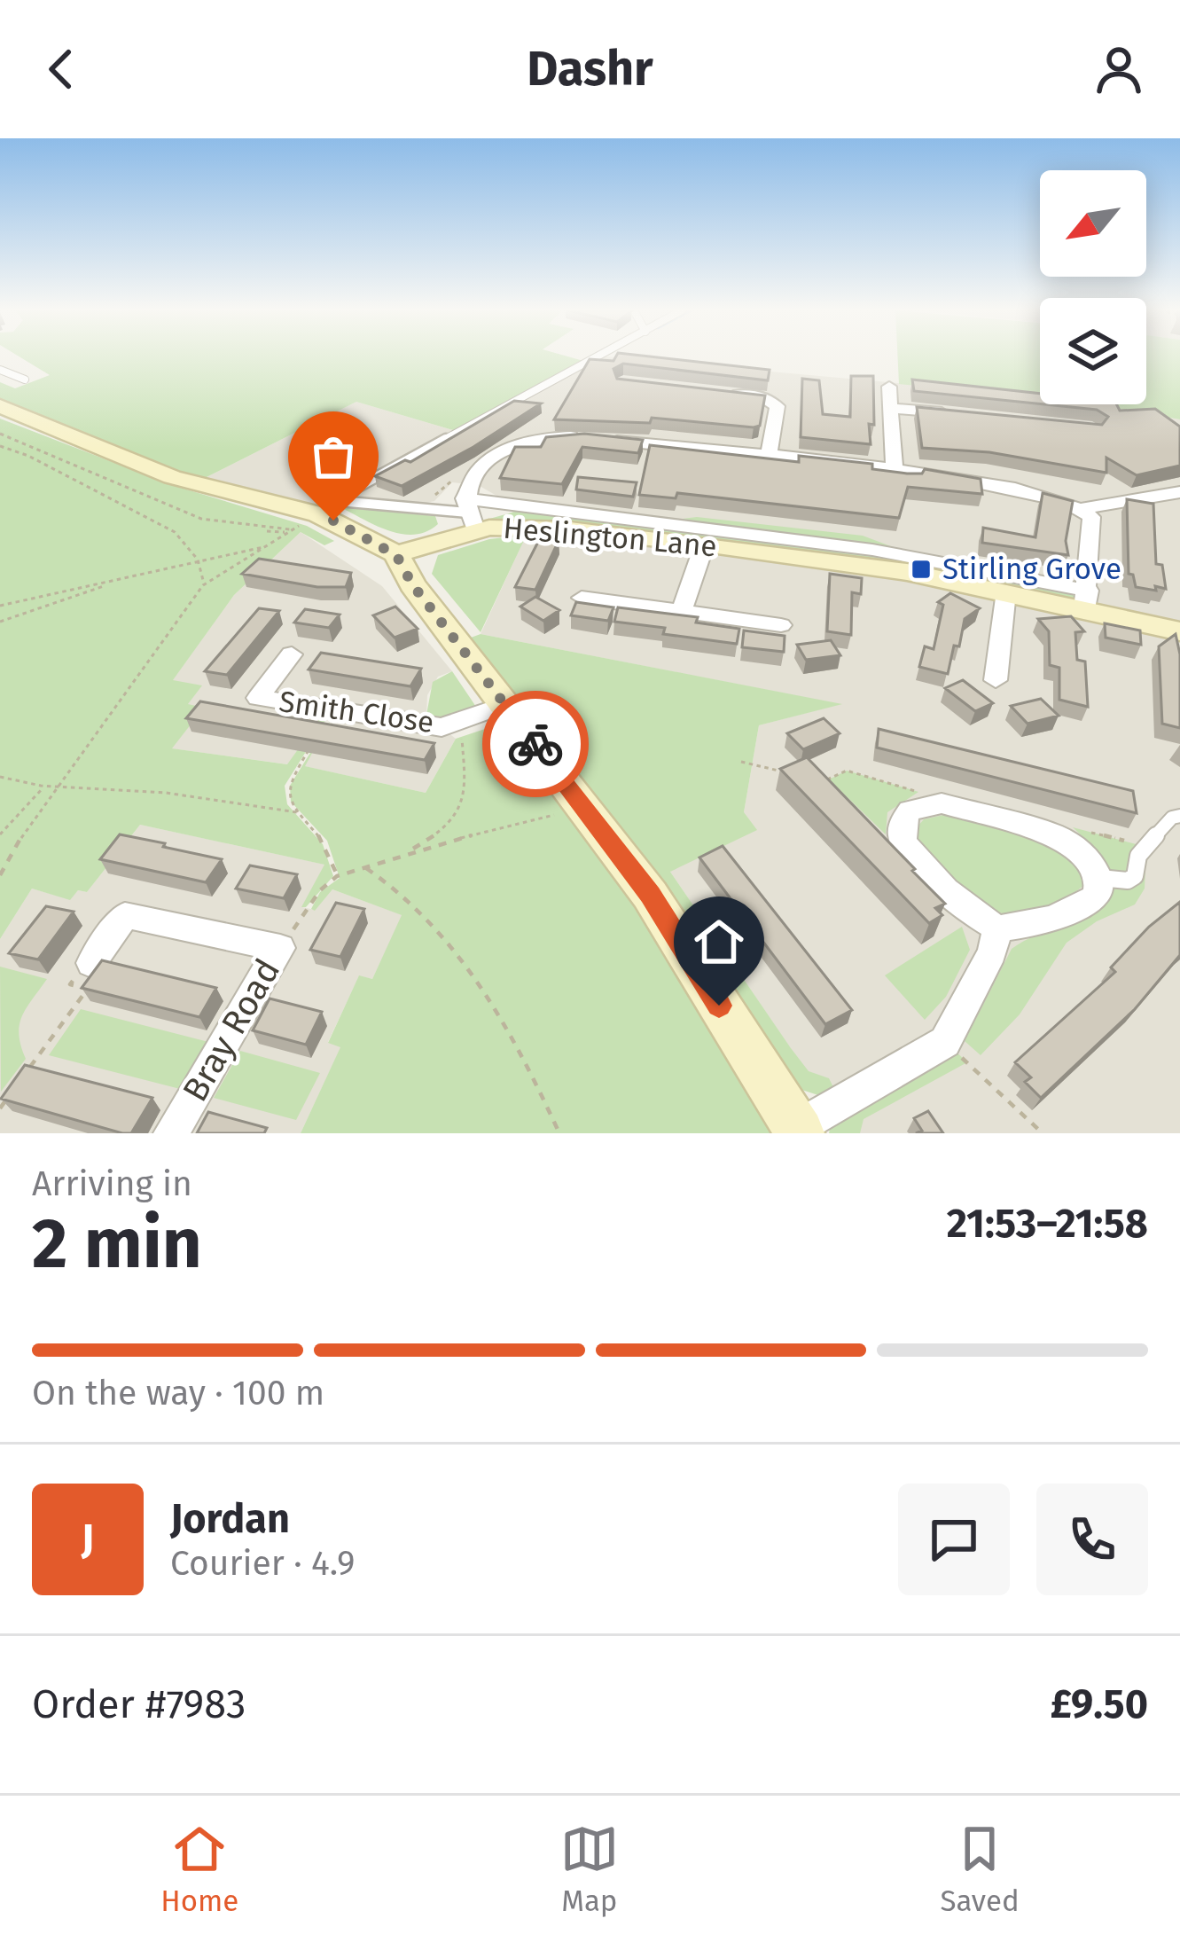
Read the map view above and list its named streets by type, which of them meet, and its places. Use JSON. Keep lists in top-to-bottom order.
{
  "streets": {
    "street": ["Heslington Lane", "Smith Close", "Bray Road"]
  },
  "places": {
    "transit": ["Stirling Grove"]
  },
  "north": "bottom left",
  "page": {
    "header": "Dashr",
    "heading": ["2 min", "Arriving in", "21:53–21:58"],
    "panel": [
      "Jordan",
      "Courier · 4.9",
      "Order #7983",
      "£9.50"
    ],
    "bar": "On the way · 100 m",
    "round": "J",
    "tabs": ["Home", "Map", "Saved"]
  }
}
